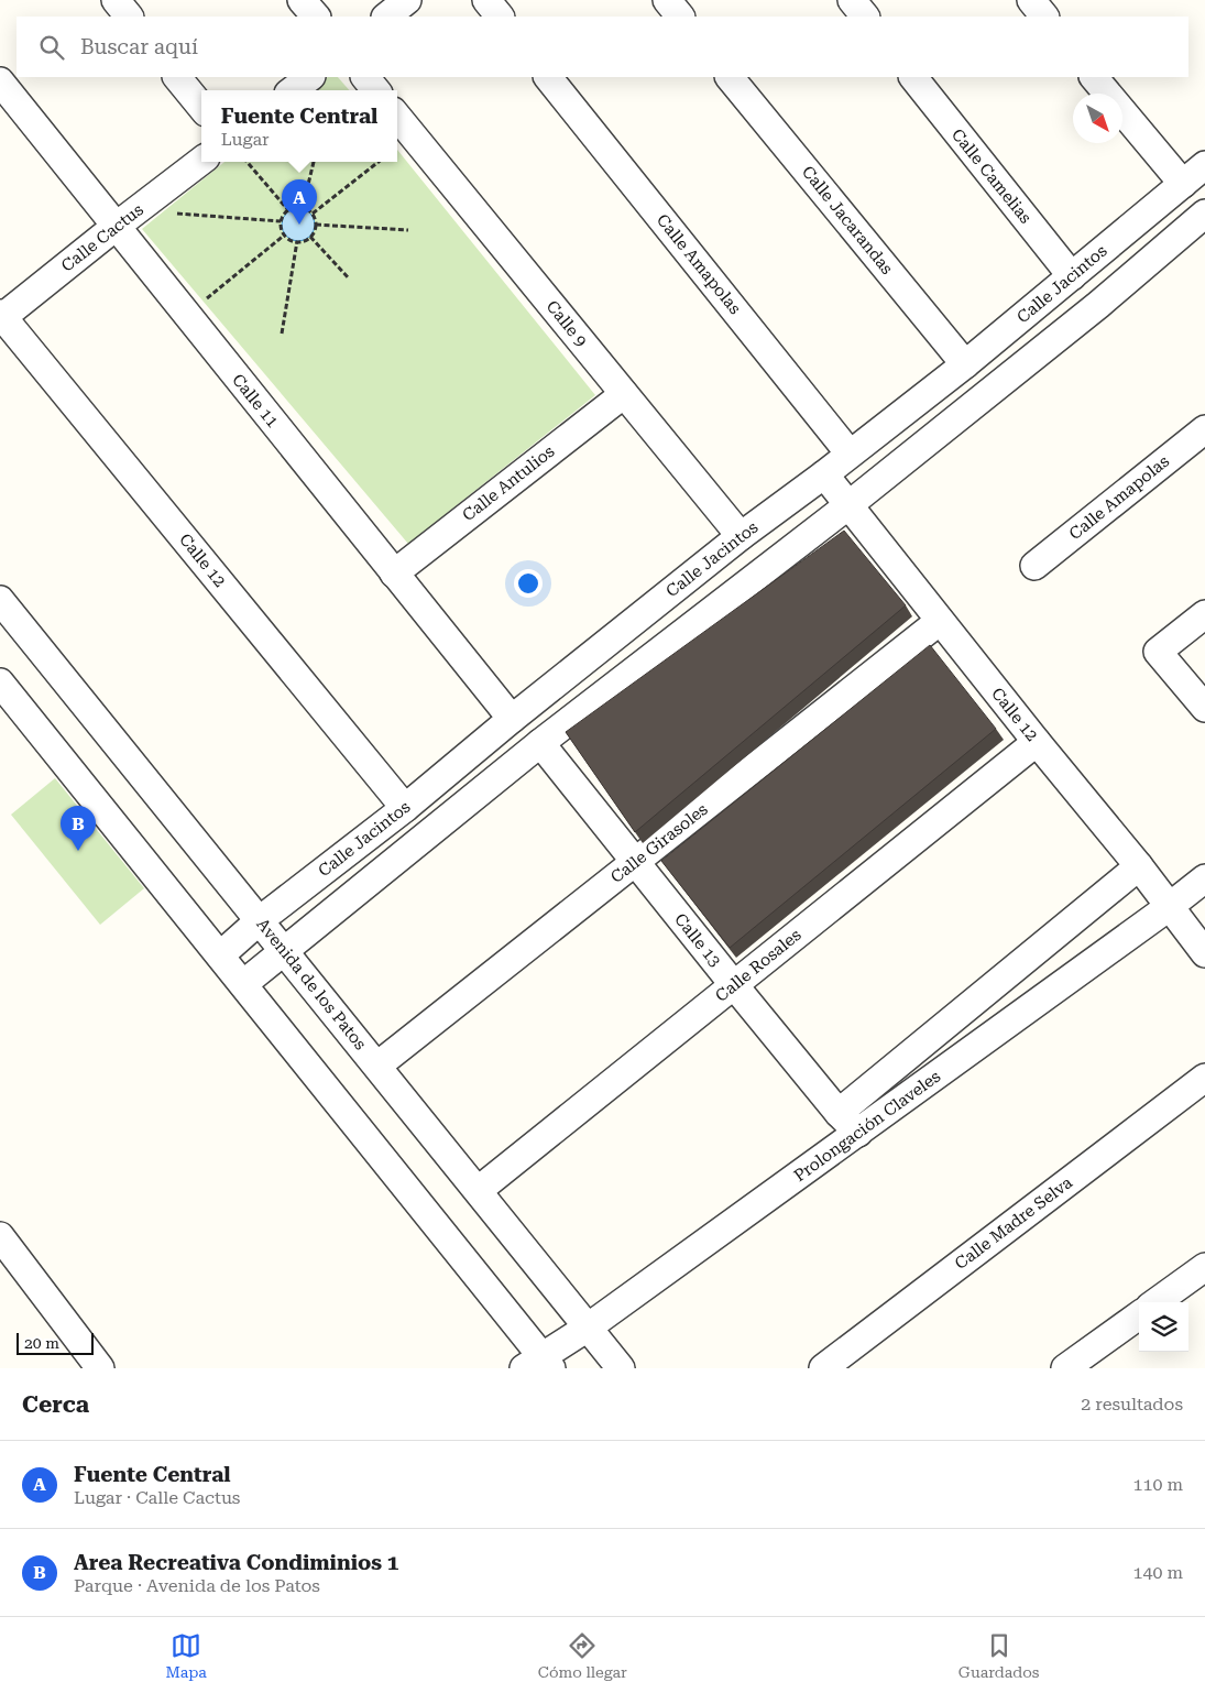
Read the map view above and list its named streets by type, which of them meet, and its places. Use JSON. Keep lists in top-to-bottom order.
{
  "streets": {
    "street": [
      "Calle Camelias",
      "Calle Jacarandas",
      "Calle Cactus",
      "Calle Amapolas",
      "Calle Jacintos",
      "Calle 9",
      "Calle 11",
      "Calle Antulios",
      "Calle 12",
      "Calle Girasoles",
      "Calle 13",
      "Calle Rosales",
      "Avenida de los Patos",
      "Prolongación Claveles",
      "Calle Madre Selva"
    ]
  },
  "crossings": [
    ["Calle Camelias", "Calle Jacintos"],
    ["Calle Jacarandas", "Calle Jacintos"],
    ["Calle Cactus", "Calle 11"],
    ["Calle Cactus", "Calle 12"],
    ["Calle Amapolas", "Calle Jacintos"],
    ["Calle Jacintos", "Calle 9"],
    ["Calle Jacintos", "Calle 11"],
    ["Calle Jacintos", "Calle 12"],
    ["Calle Jacintos", "Avenida de los Patos"],
    ["Calle 9", "Calle Antulios"],
    ["Calle 11", "Calle Antulios"],
    ["Calle 12", "Calle Girasoles"],
    ["Calle 12", "Calle Rosales"],
    ["Calle 12", "Prolongación Claveles"],
    ["Calle Girasoles", "Calle 13"],
    ["Calle Girasoles", "Avenida de los Patos"],
    ["Calle 13", "Calle Rosales"],
    ["Calle 13", "Prolongación Claveles"],
    ["Calle Rosales", "Avenida de los Patos"],
    ["Avenida de los Patos", "Prolongación Claveles"]
  ],
  "scale_bar": "20 m",
  "north": "bottom right",
  "page": {
    "search": "Buscar aquí",
    "popup": ["Fuente Central", "Lugar"],
    "pins": ["A", "B"],
    "scale": "20 m",
    "heading": ["Cerca", "2 resultados"],
    "list": [
      {
        "mark": "A",
        "name": "Fuente Central",
        "note": "Lugar · Calle Cactus",
        "value": "110 m"
      },
      {
        "mark": "B",
        "name": "Area Recreativa Condiminios 1",
        "note": "Parque · Avenida de los Patos",
        "value": "140 m"
      }
    ],
    "nav": ["Mapa", "Cómo llegar", "Guardados"]
  }
}
